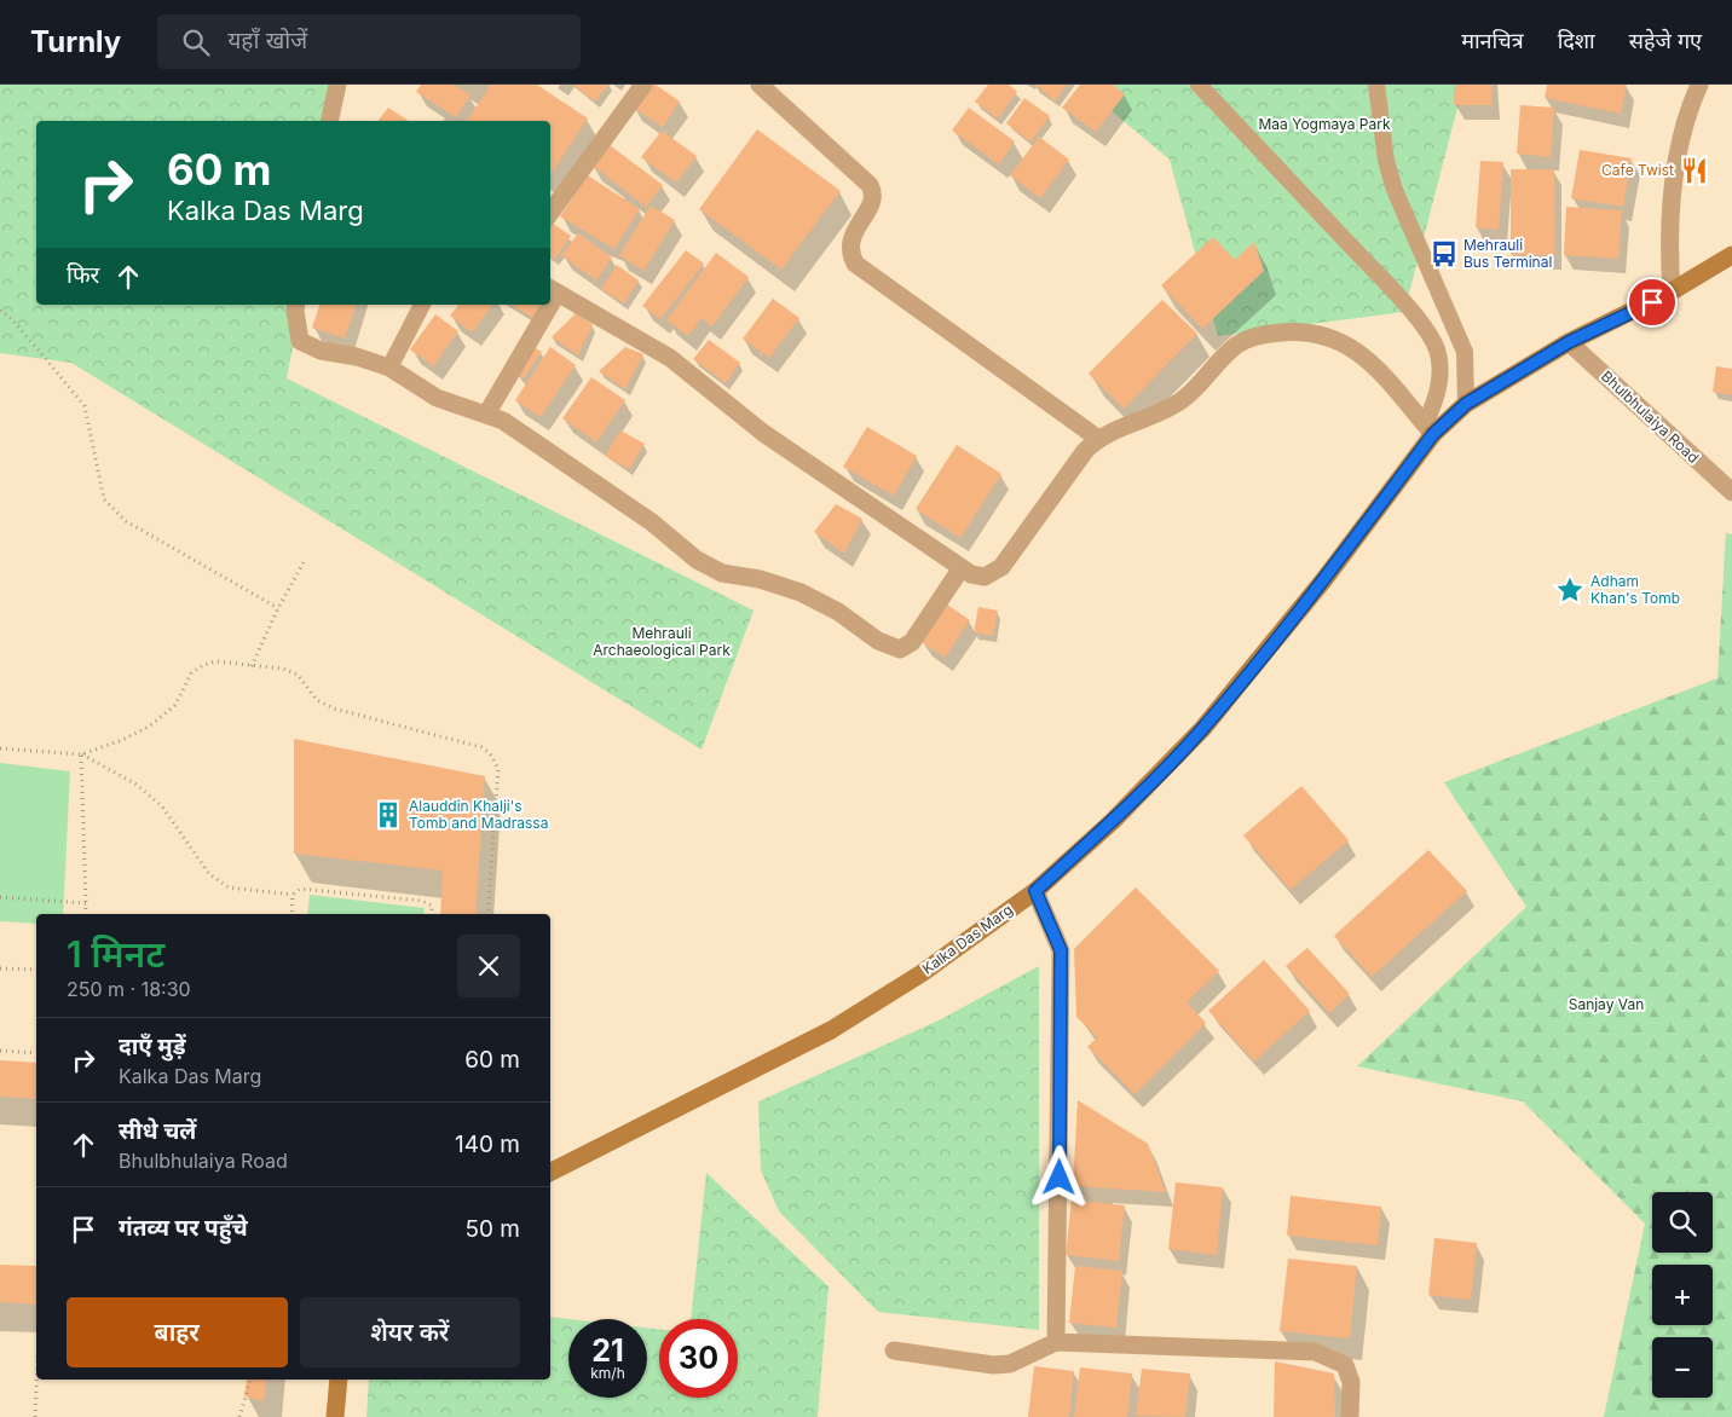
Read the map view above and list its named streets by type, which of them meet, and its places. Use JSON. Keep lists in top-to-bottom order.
{
  "streets": {
    "street": ["Bhulbhulaiya Road", "Kalka Das Marg"]
  },
  "parks": ["Maa Yogmaya Park", "Mehrauli Archaeological Park", "Sanjay Van"],
  "places": {
    "restaurant": ["Cafe Twist"],
    "bus stop": ["Mehrauli Bus Terminal"],
    "place": ["Adham Khan's Tomb"],
    "building": ["Alauddin Khalji's Tomb and Madrassa"]
  },
  "page": {
    "header": "Turnly",
    "search": "यहाँ खोजें",
    "nav": ["मानचित्र", "दिशा", "सहेजे गए"],
    "turn": ["60 m", "Kalka Das Marg"],
    "then": "फिर",
    "heading": ["1 मिनट", "250 m · 18:30"],
    "list": [
      {
        "name": "दाएँ मुड़ें",
        "note": "Kalka Das Marg",
        "value": "60 m"
      },
      {
        "name": "सीधे चलें",
        "note": "Bhulbhulaiya Road",
        "value": "140 m"
      },
      {
        "name": "गंतव्य पर पहुँचे",
        "value": "50 m"
      }
    ],
    "map_buttons": ["+", "−"],
    "buttons": ["बाहर", "शेयर करें"],
    "speed": "21 km/h",
    "limit": "30"
  }
}
